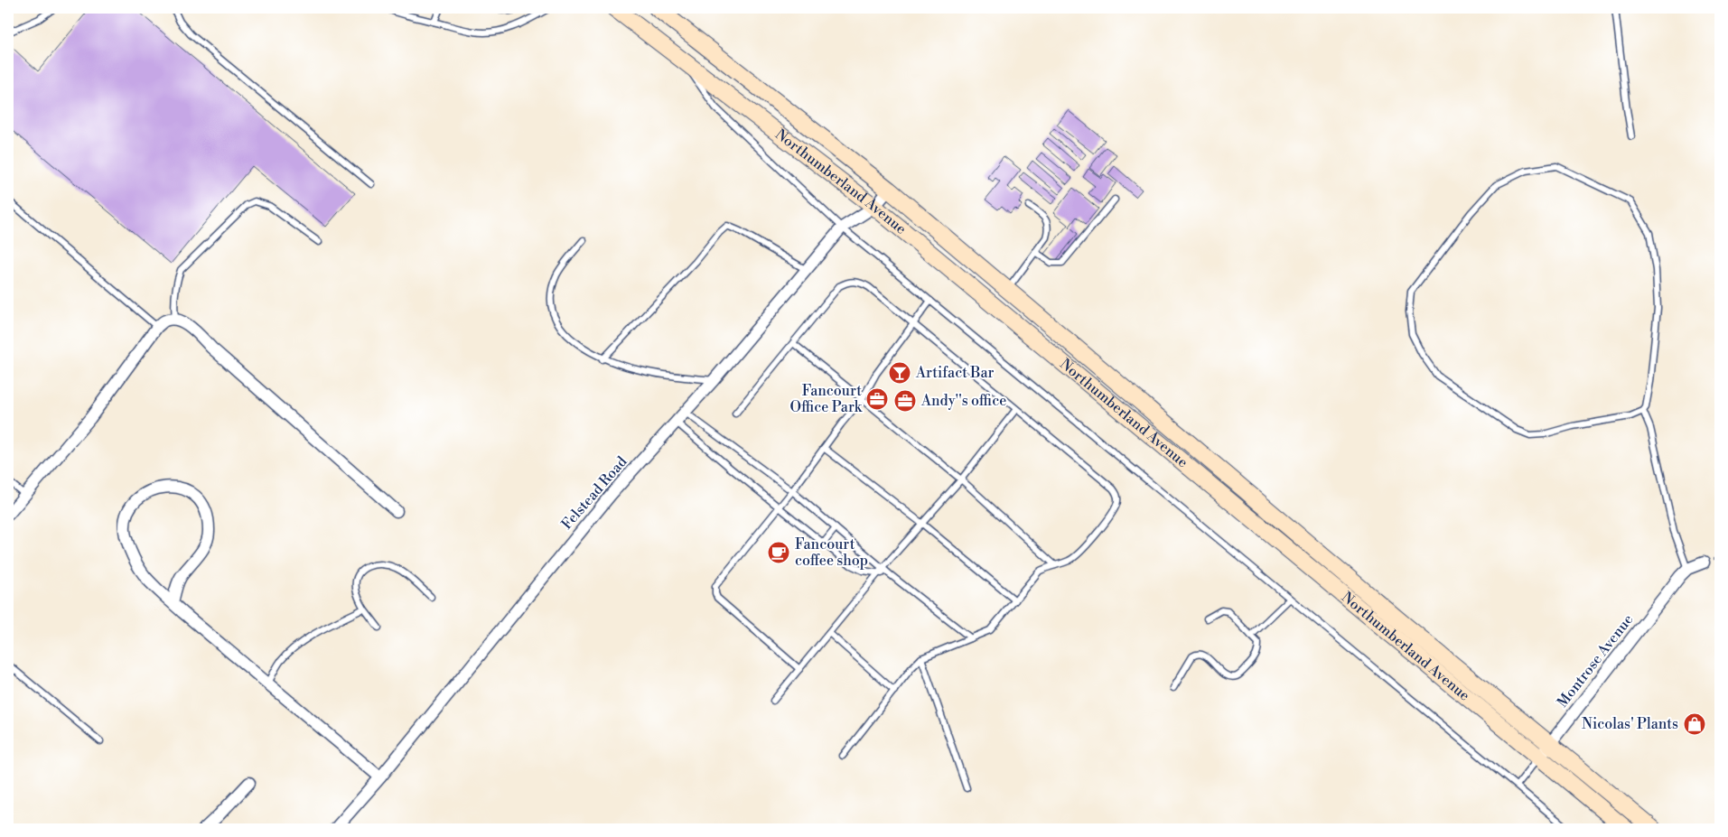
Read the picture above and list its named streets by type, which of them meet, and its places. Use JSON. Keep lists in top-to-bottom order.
{
  "streets": {
    "main road": ["Northumberland Avenue"],
    "street": ["Felstead Road", "Montrose Avenue"]
  },
  "crossings": [
    ["Northumberland Avenue", "Felstead Road"],
    ["Northumberland Avenue", "Montrose Avenue"]
  ],
  "places": {
    "bar": ["Artifact Bar"],
    "office": ["Fancourt Office Park", "Andy''s office"],
    "cafe": ["Fancourt coffee shop"],
    "shop": ["Nicolas' Plants"]
  }
}
